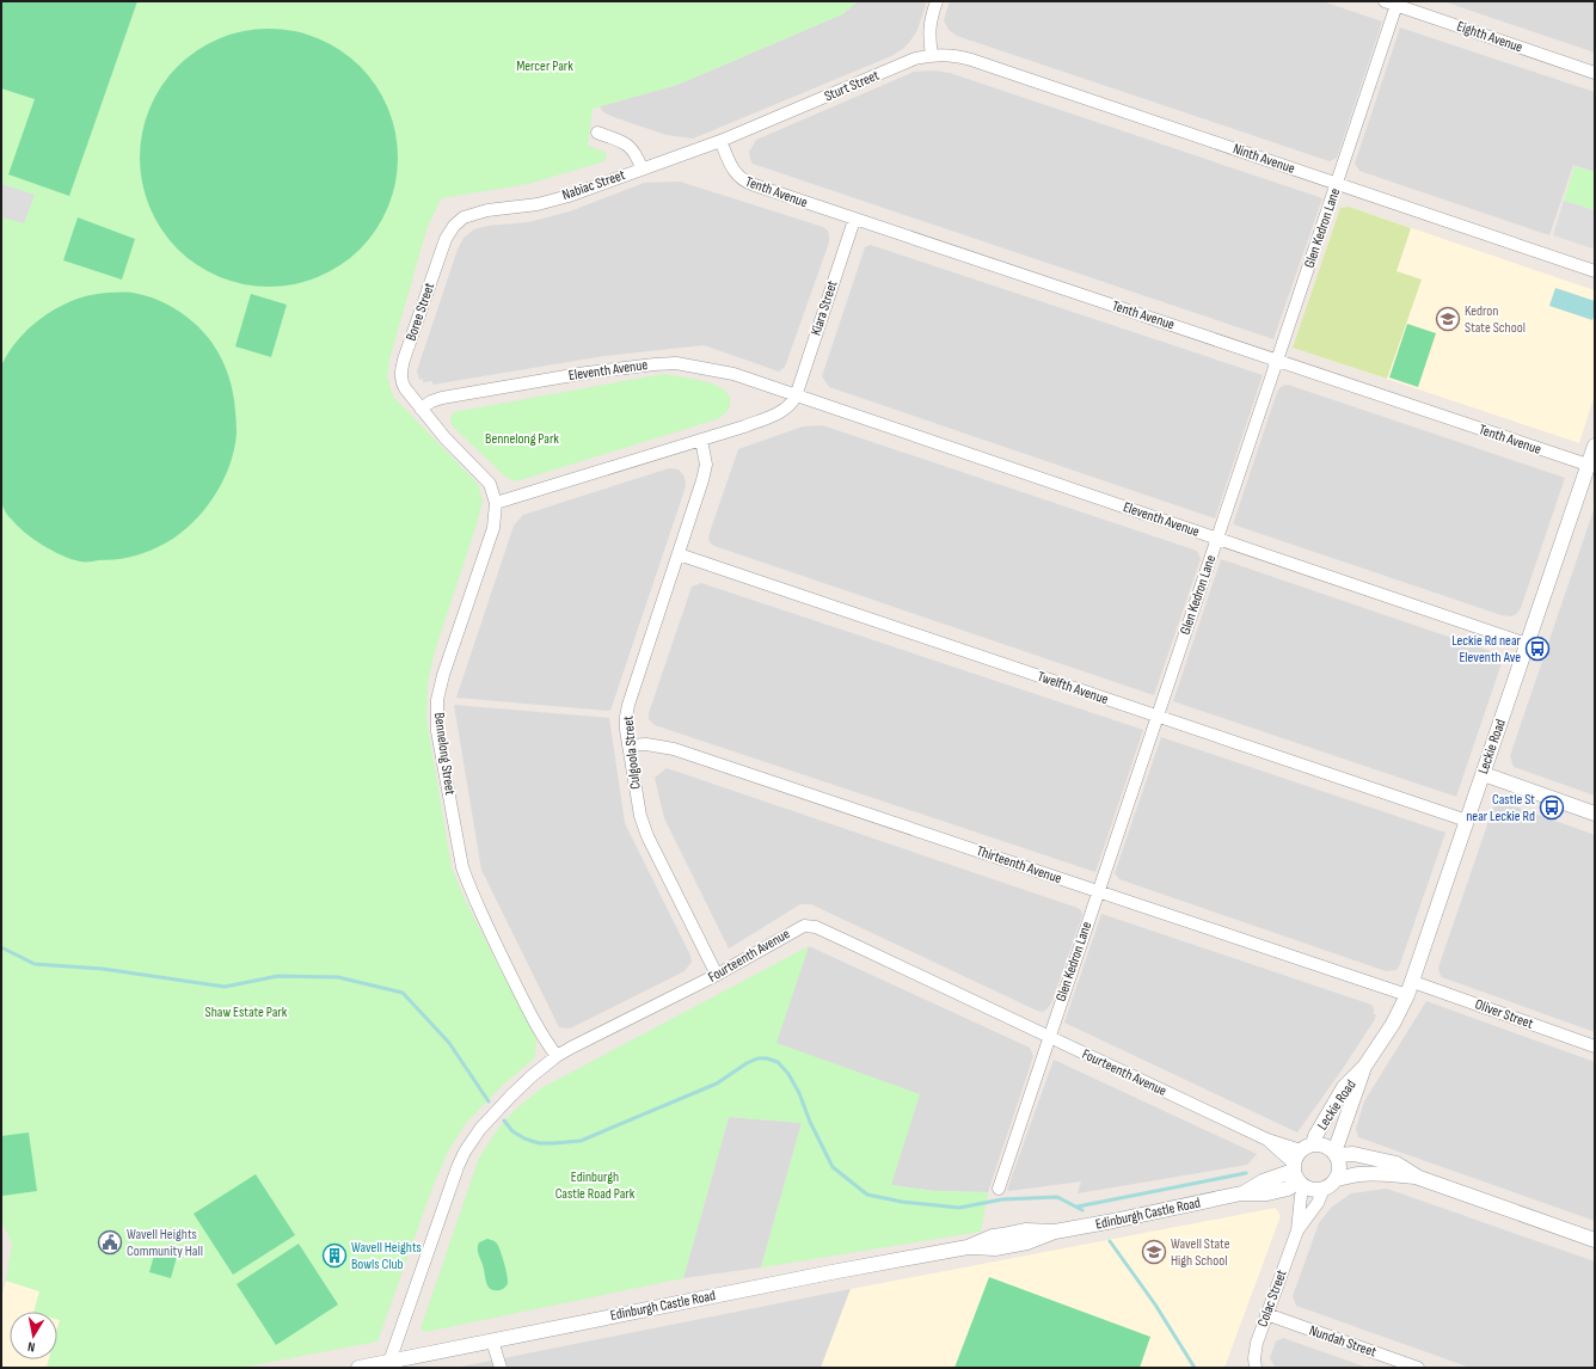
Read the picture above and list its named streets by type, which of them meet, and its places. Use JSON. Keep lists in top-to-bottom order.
{
  "streets": {
    "street": [
      "Eighth Avenue",
      "Sturt Street",
      "Ninth Avenue",
      "Nabiac Street",
      "Tenth Avenue",
      "Glen Kedron Lane",
      "Kiara Street",
      "Boree Street",
      "Eleventh Avenue",
      "Twelfth Avenue",
      "Leckie Road",
      "Culgoola Street",
      "Bennelong Street",
      "Thirteenth Avenue",
      "Fourteenth Avenue",
      "Oliver Street",
      "Edinburgh Castle Road",
      "Colac Street",
      "Nundah Street"
    ]
  },
  "crossings": [
    ["Eighth Avenue", "Glen Kedron Lane"],
    ["Sturt Street", "Ninth Avenue"],
    ["Sturt Street", "Nabiac Street"],
    ["Sturt Street", "Tenth Avenue"],
    ["Ninth Avenue", "Glen Kedron Lane"],
    ["Nabiac Street", "Tenth Avenue"],
    ["Nabiac Street", "Boree Street"],
    ["Tenth Avenue", "Glen Kedron Lane"],
    ["Tenth Avenue", "Kiara Street"],
    ["Tenth Avenue", "Leckie Road"],
    ["Glen Kedron Lane", "Eleventh Avenue"],
    ["Glen Kedron Lane", "Twelfth Avenue"],
    ["Glen Kedron Lane", "Thirteenth Avenue"],
    ["Glen Kedron Lane", "Fourteenth Avenue"],
    ["Kiara Street", "Eleventh Avenue"],
    ["Boree Street", "Eleventh Avenue"],
    ["Eleventh Avenue", "Leckie Road"],
    ["Twelfth Avenue", "Leckie Road"],
    ["Twelfth Avenue", "Culgoola Street"],
    ["Leckie Road", "Thirteenth Avenue"],
    ["Leckie Road", "Fourteenth Avenue"],
    ["Leckie Road", "Oliver Street"],
    ["Leckie Road", "Edinburgh Castle Road"],
    ["Leckie Road", "Colac Street"],
    ["Culgoola Street", "Thirteenth Avenue"],
    ["Culgoola Street", "Fourteenth Avenue"],
    ["Bennelong Street", "Fourteenth Avenue"],
    ["Thirteenth Avenue", "Oliver Street"],
    ["Fourteenth Avenue", "Edinburgh Castle Road"],
    ["Fourteenth Avenue", "Colac Street"],
    ["Edinburgh Castle Road", "Colac Street"],
    ["Colac Street", "Nundah Street"]
  ],
  "parks": [
    "Mercer Park",
    "Bennelong Park",
    "Shaw Estate Park",
    "Edinburgh Castle Road Park"
  ],
  "places": {
    "school or university": ["Kedron State School", "Wavell State High School"],
    "bus stop": ["Leckie Rd near Eleventh Ave", "Castle St near Leckie Rd"],
    "public building": ["Wavell Heights Community Hall"],
    "building": ["Wavell Heights Bowls Club"]
  },
  "north": "bottom"
}
